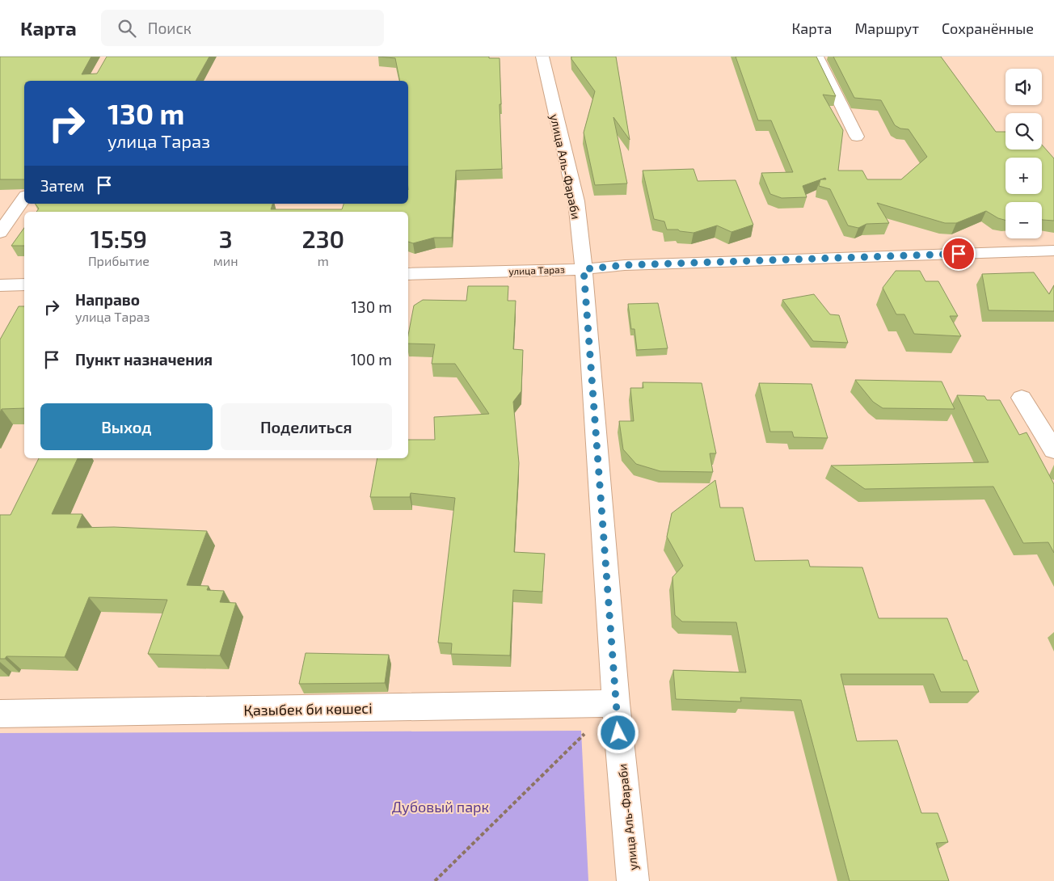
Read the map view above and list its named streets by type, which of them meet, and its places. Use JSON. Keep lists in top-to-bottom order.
{
  "streets": {
    "street": ["улица Аль-Фараби", "улица Тараз", "Қазыбек би көшесі"]
  },
  "crossings": [
    ["улица Аль-Фараби", "улица Тараз"],
    ["улица Аль-Фараби", "Қазыбек би көшесі"]
  ],
  "parks": ["Дубовый парк"],
  "page": {
    "header": "Карта",
    "search": "Поиск",
    "nav": ["Карта", "Маршрут", "Сохранённые"],
    "map_buttons": ["+", "−"],
    "turn": ["130 m", "улица Тараз"],
    "then": "Затем",
    "eta": [
      "15:59",
      "Прибытие",
      "3",
      "мин",
      "230",
      "m"
    ],
    "list": [
      {
        "name": "Направо",
        "note": "улица Тараз",
        "value": "130 m"
      },
      {
        "name": "Пункт назначения",
        "value": "100 m"
      }
    ],
    "buttons": ["Выход", "Поделиться"]
  }
}
